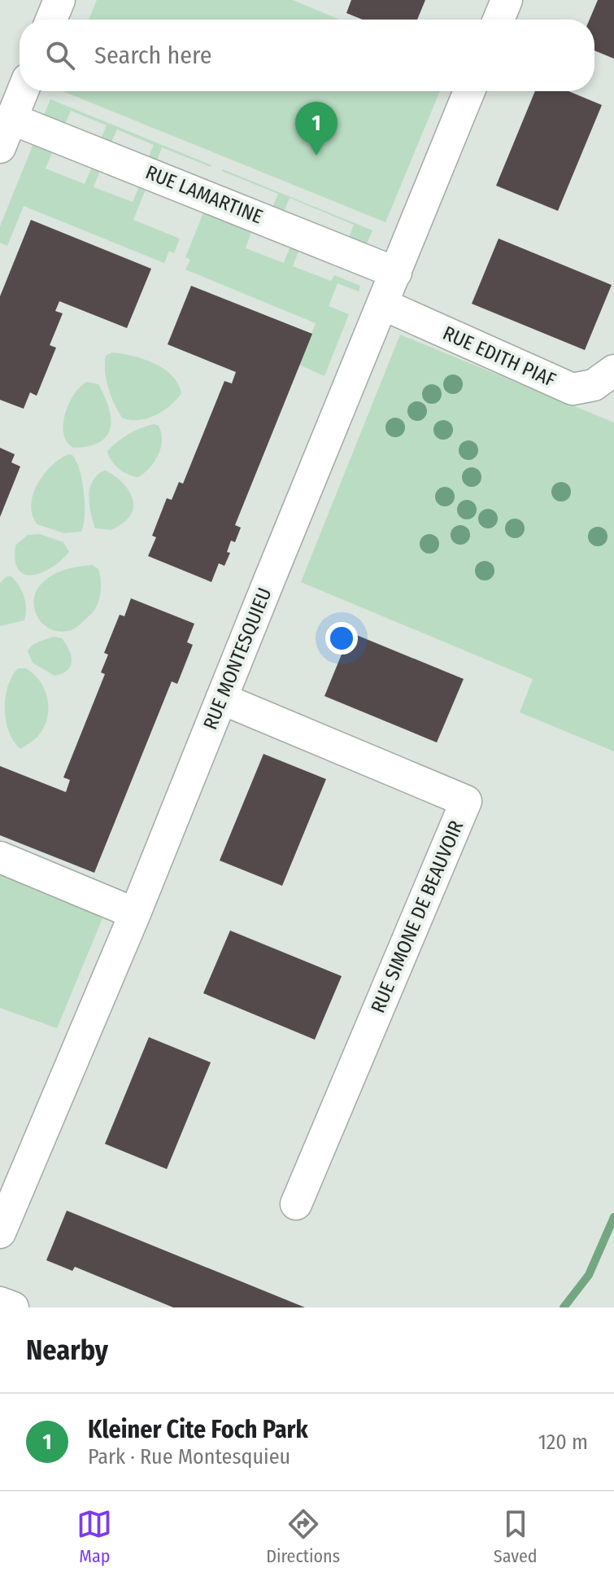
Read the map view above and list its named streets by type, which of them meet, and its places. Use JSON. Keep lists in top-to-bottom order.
{
  "streets": {
    "street": [
      "RUE LAMARTINE",
      "RUE EDITH PIAF",
      "RUE MONTESQUIEU",
      "RUE SIMONE DE BEAUVOIR"
    ]
  },
  "crossings": [
    ["RUE LAMARTINE", "RUE MONTESQUIEU"],
    ["RUE EDITH PIAF", "RUE MONTESQUIEU"],
    ["RUE MONTESQUIEU", "RUE SIMONE DE BEAUVOIR"]
  ],
  "page": {
    "search": "Search here",
    "pins": "1",
    "heading": "Nearby",
    "list": [
      {
        "mark": "1",
        "name": "Kleiner Cite Foch Park",
        "note": "Park · Rue Montesquieu",
        "value": "120 m"
      }
    ],
    "nav": ["Map", "Directions", "Saved"]
  }
}
